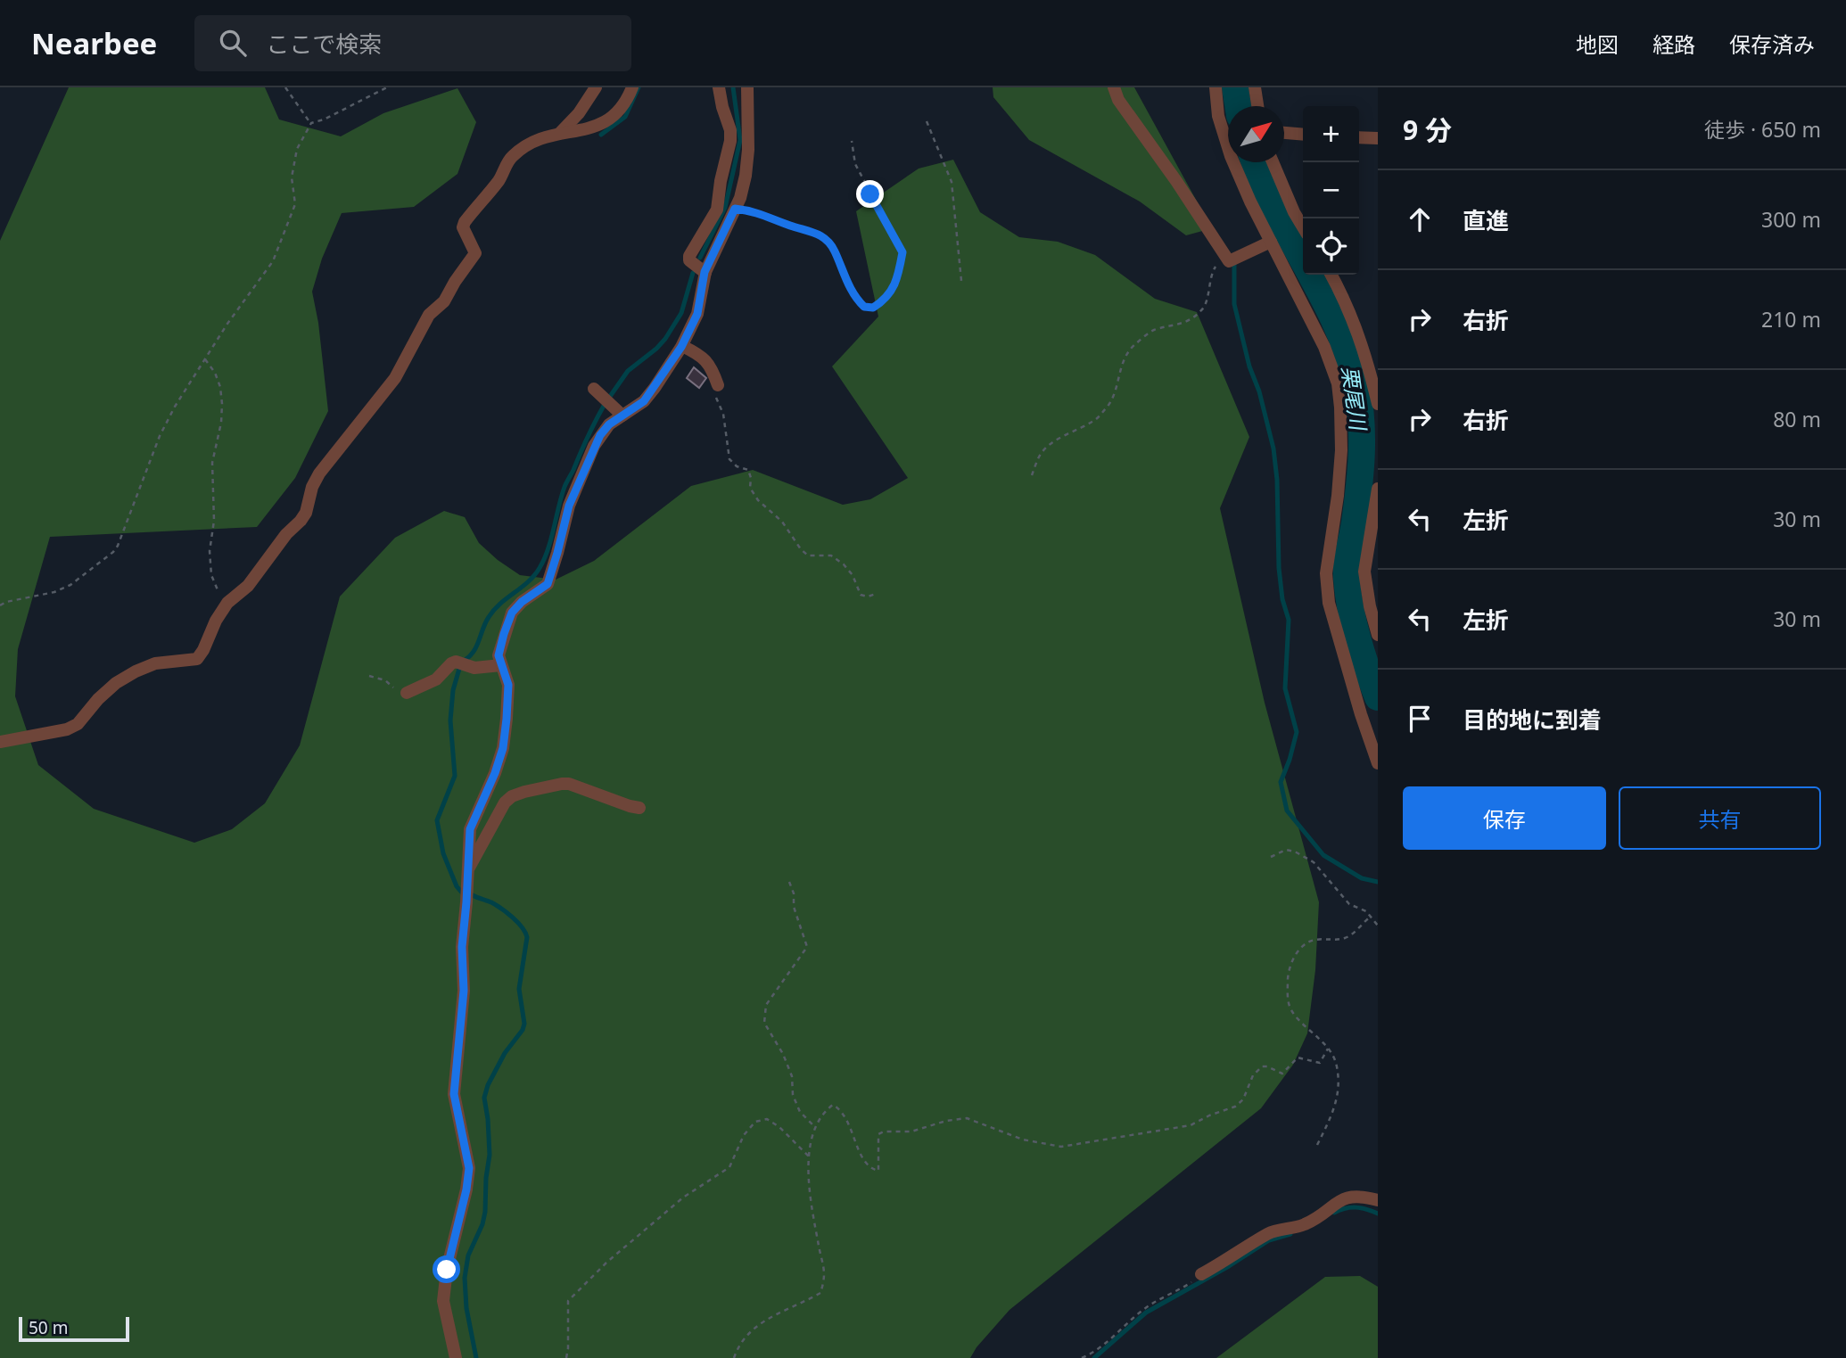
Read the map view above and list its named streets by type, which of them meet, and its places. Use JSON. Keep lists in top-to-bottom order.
{
  "water": ["栗尾川"],
  "scale_bar": "50 m",
  "north": "top right",
  "page": {
    "header": "Nearbee",
    "search": "ここで検索",
    "nav": ["地図", "経路", "保存済み"],
    "heading": ["9 分", "徒歩 · 650 m"],
    "map_buttons": ["+", "−"],
    "list": [
      ["直進", "300 m"],
      ["右折", "210 m"],
      ["右折", "80 m"],
      ["左折", "30 m"],
      ["左折", "30 m"],
      "目的地に到着"
    ],
    "buttons": ["保存", "共有"],
    "scale": "50 m"
  }
}
